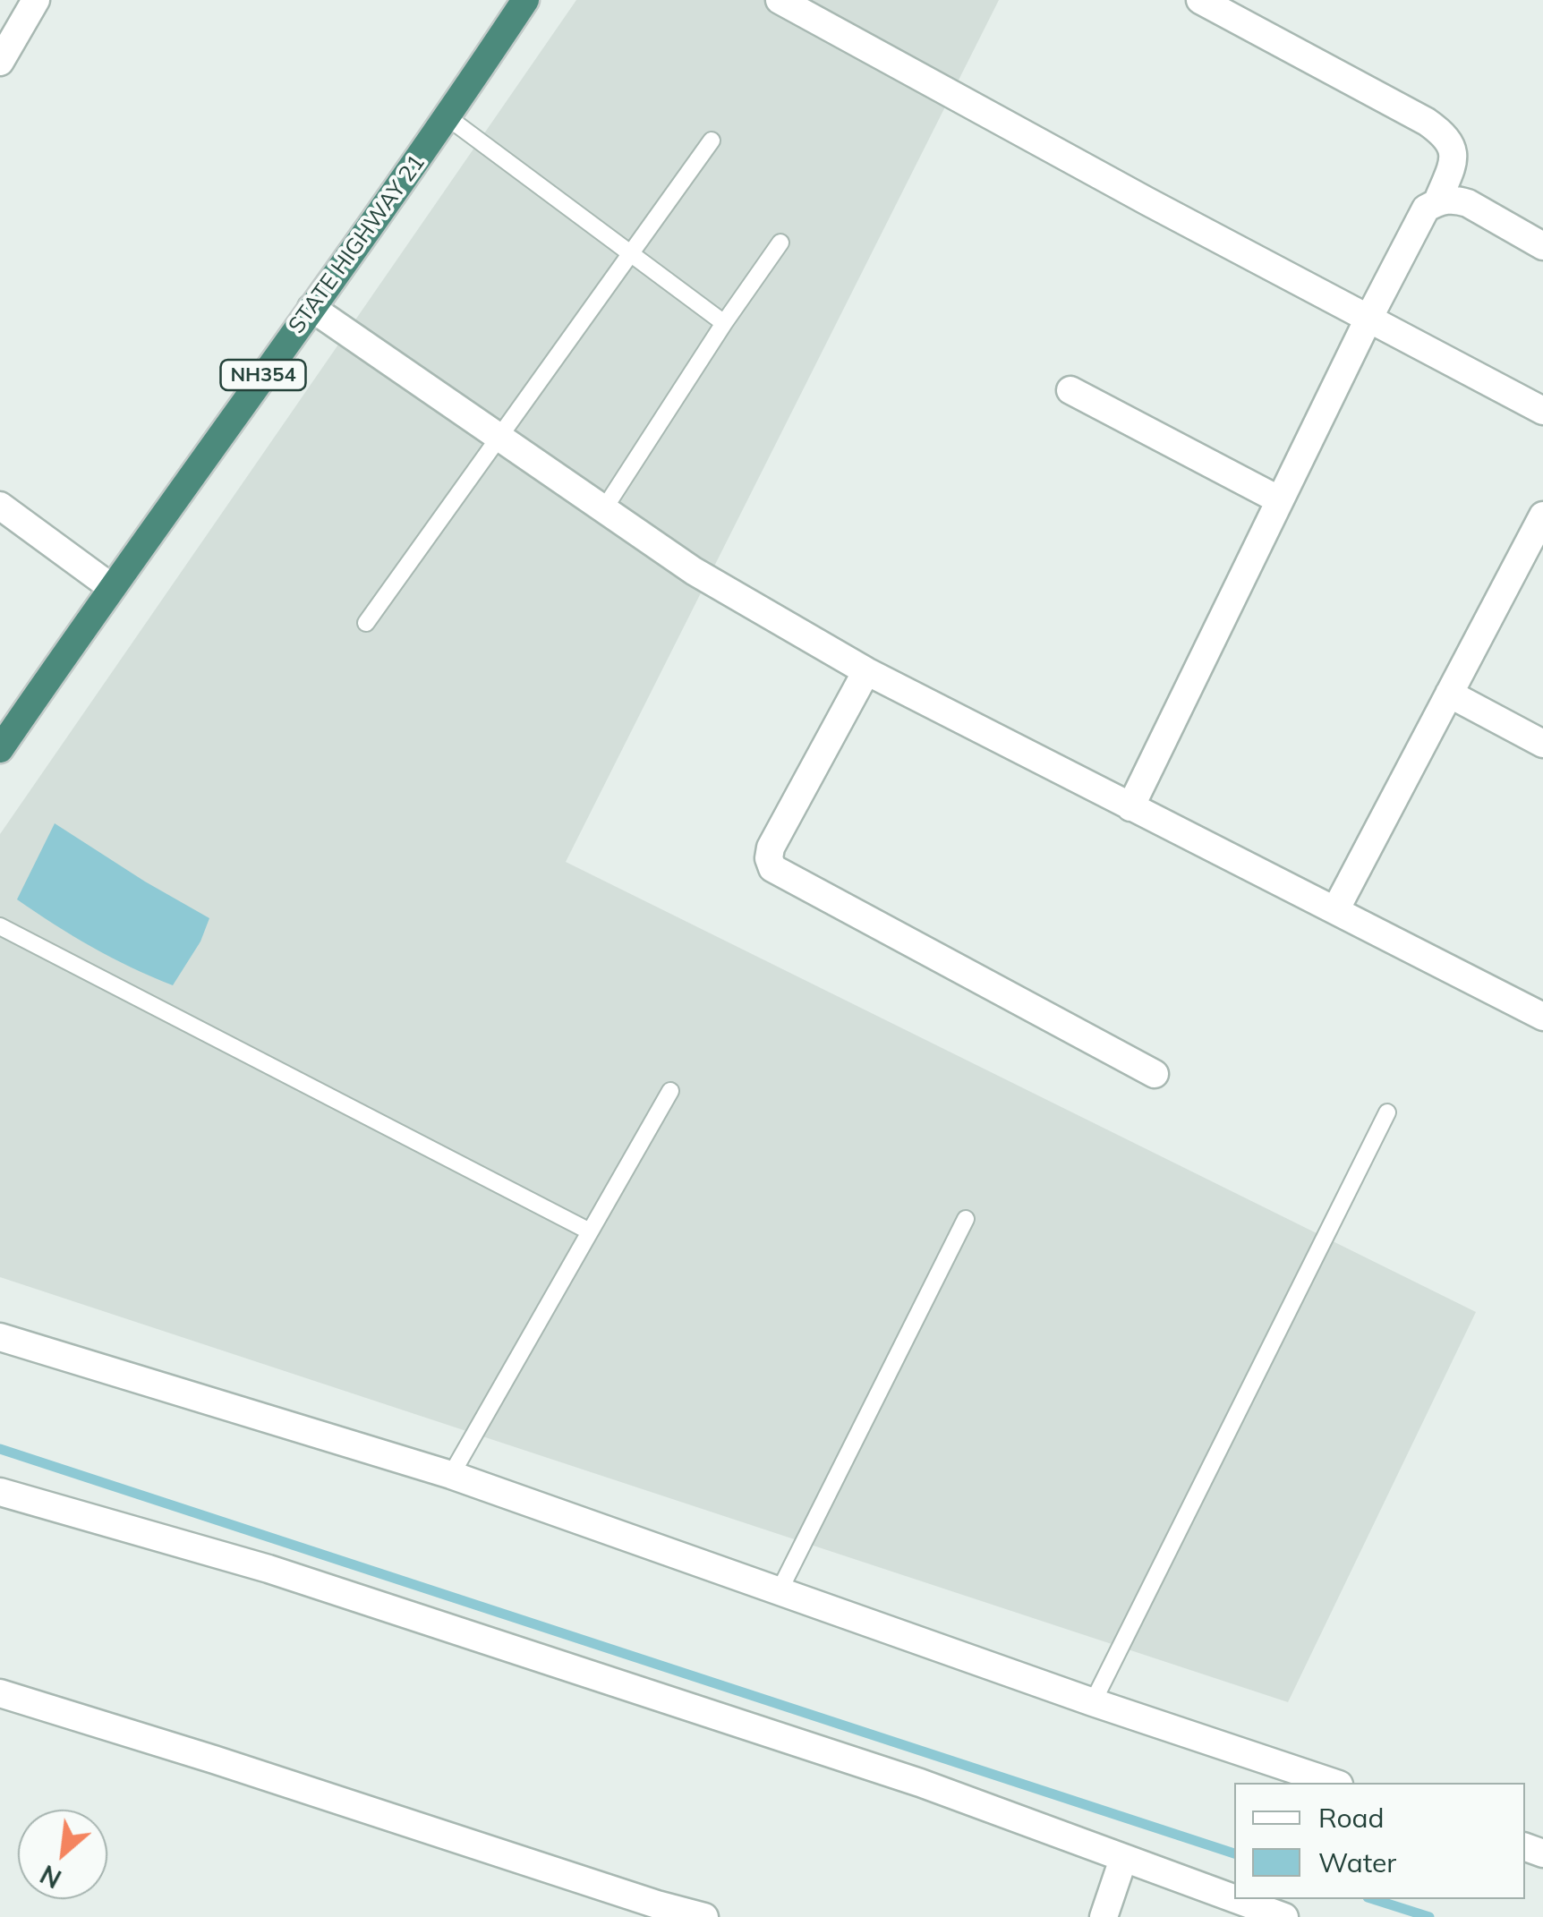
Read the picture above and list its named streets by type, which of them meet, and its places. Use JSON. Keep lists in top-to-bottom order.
{
  "streets": {
    "highway": ["STATE HIGHWAY 21", "NH354"]
  },
  "legend": ["Road", "Water"],
  "north": "bottom left"
}
